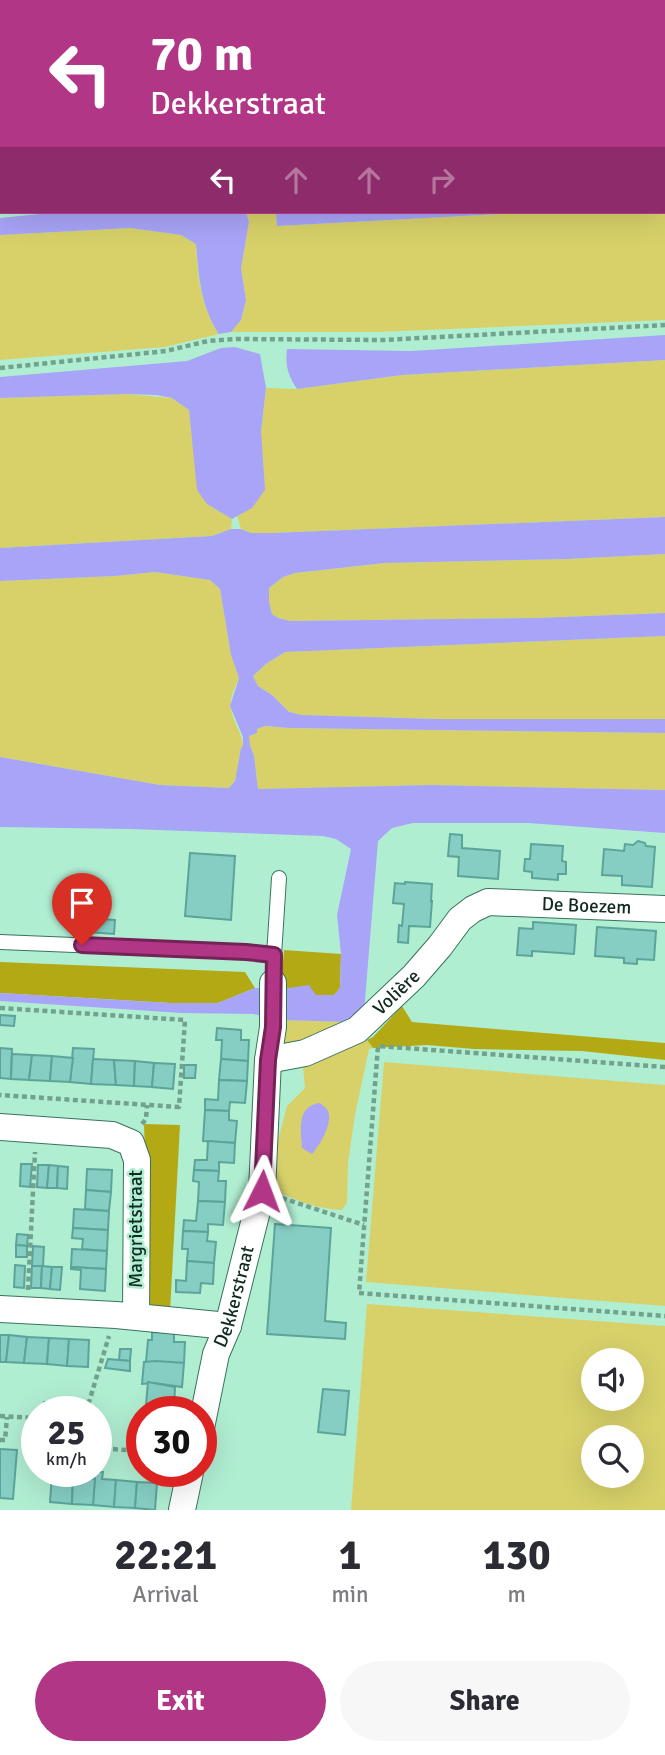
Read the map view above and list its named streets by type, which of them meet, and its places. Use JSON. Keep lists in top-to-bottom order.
{
  "streets": {
    "street": [
      "De Boezem",
      "Volière",
      "Margrietstraat",
      "Dekkerstraat"
    ]
  },
  "crossings": [
    ["De Boezem", "Volière"],
    ["Volière", "Dekkerstraat"]
  ],
  "page": {
    "turn": ["70 m", "Dekkerstraat"],
    "speed": "25 km/h",
    "limit": "30",
    "eta": [
      "22:21",
      "Arrival",
      "1",
      "min",
      "130",
      "m"
    ],
    "buttons": ["Exit", "Share"]
  }
}
